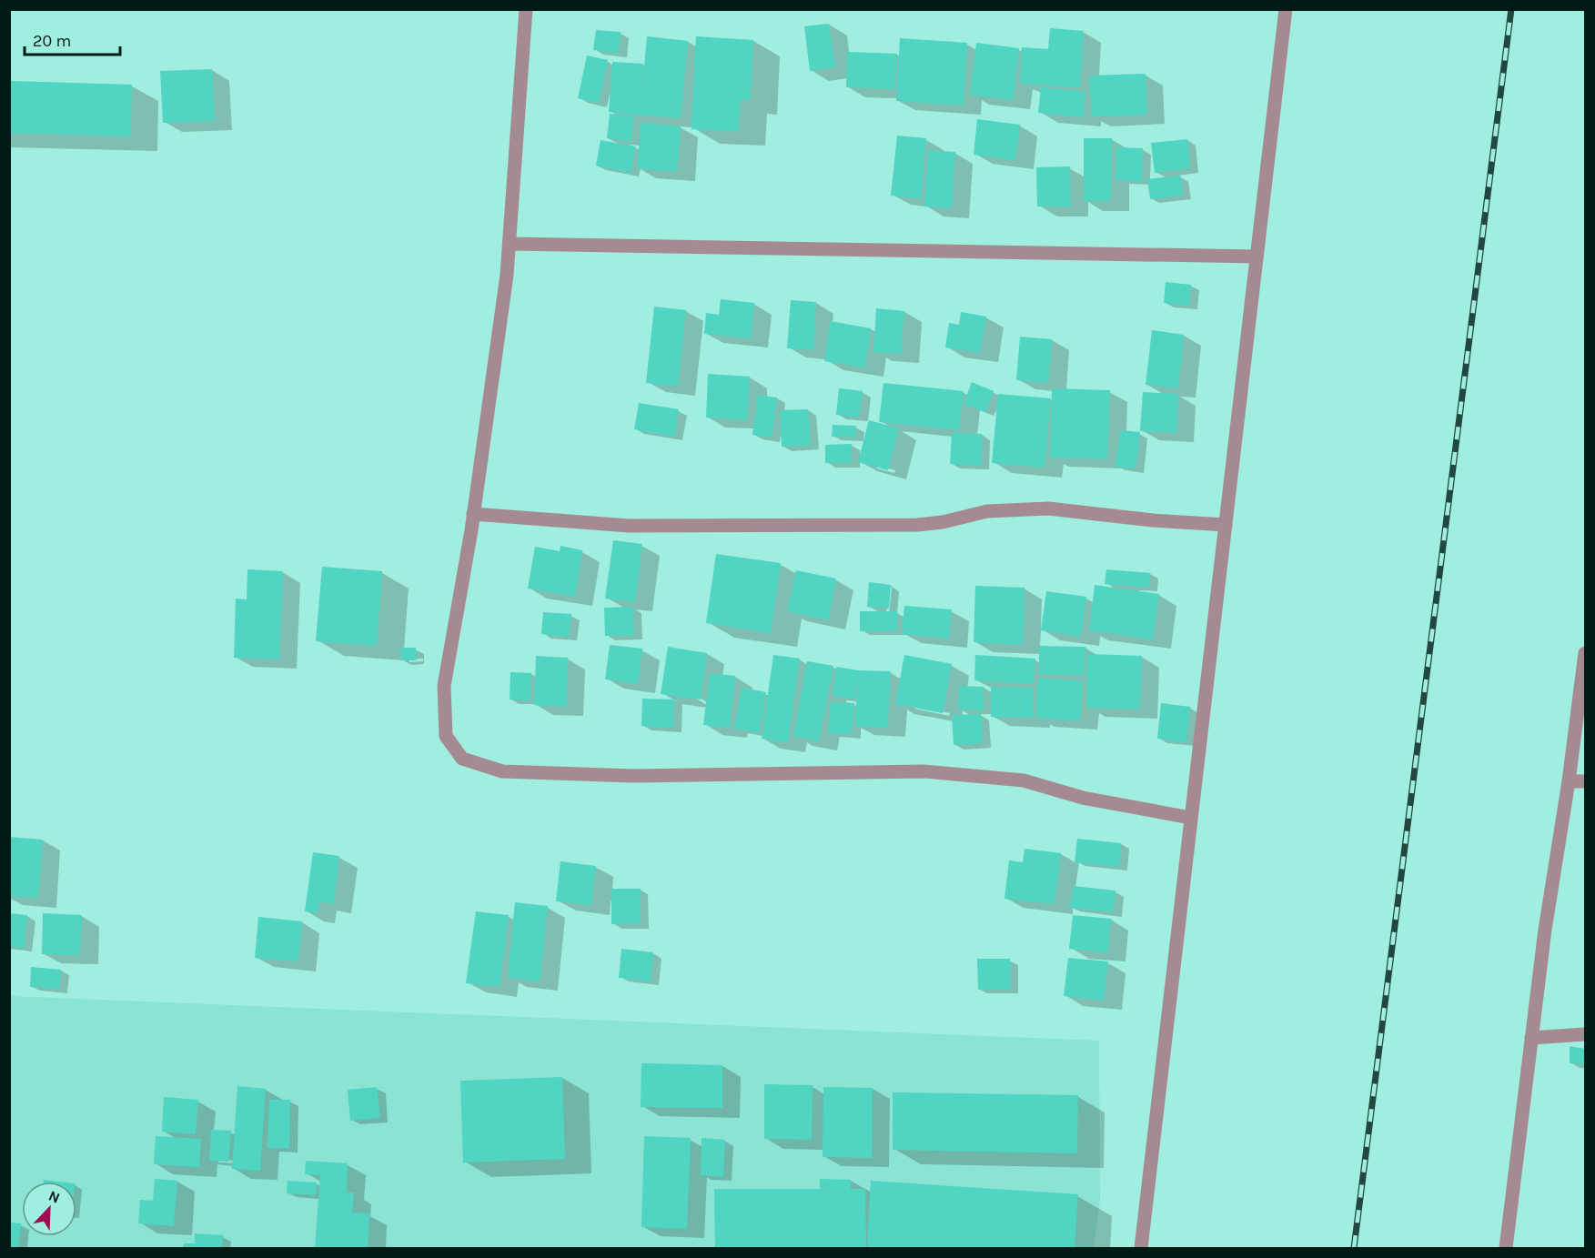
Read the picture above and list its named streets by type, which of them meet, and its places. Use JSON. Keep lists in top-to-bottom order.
{
  "scale_bar": "20 m",
  "north": "top right"
}
